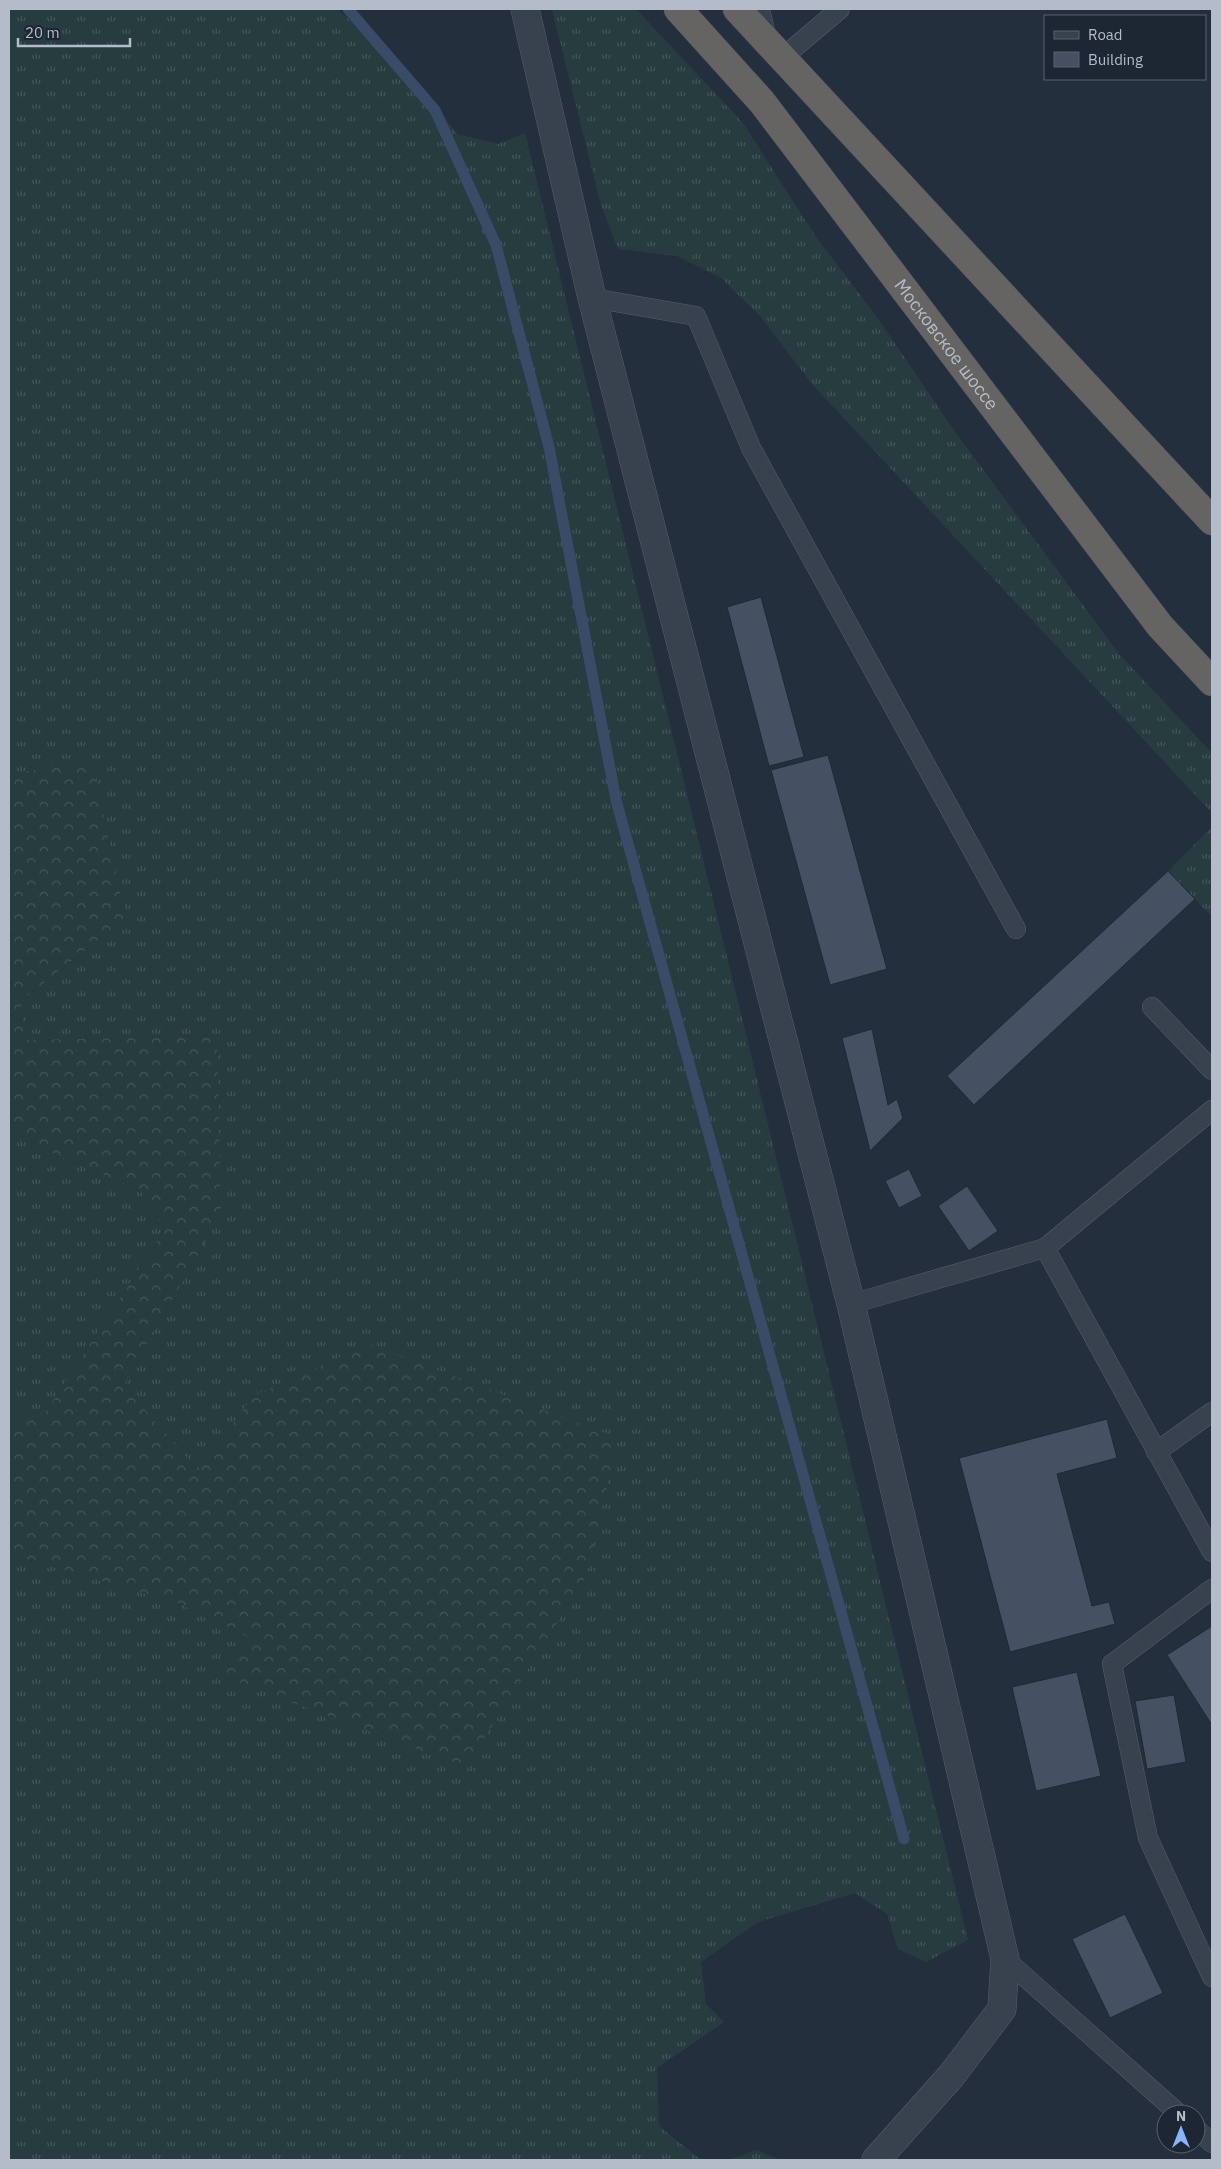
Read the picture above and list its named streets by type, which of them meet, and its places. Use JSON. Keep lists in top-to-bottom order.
{
  "streets": {
    "highway": ["Московское шоссе"]
  },
  "legend": ["Road", "Building"],
  "scale_bar": "20 m",
  "north": "top"
}
